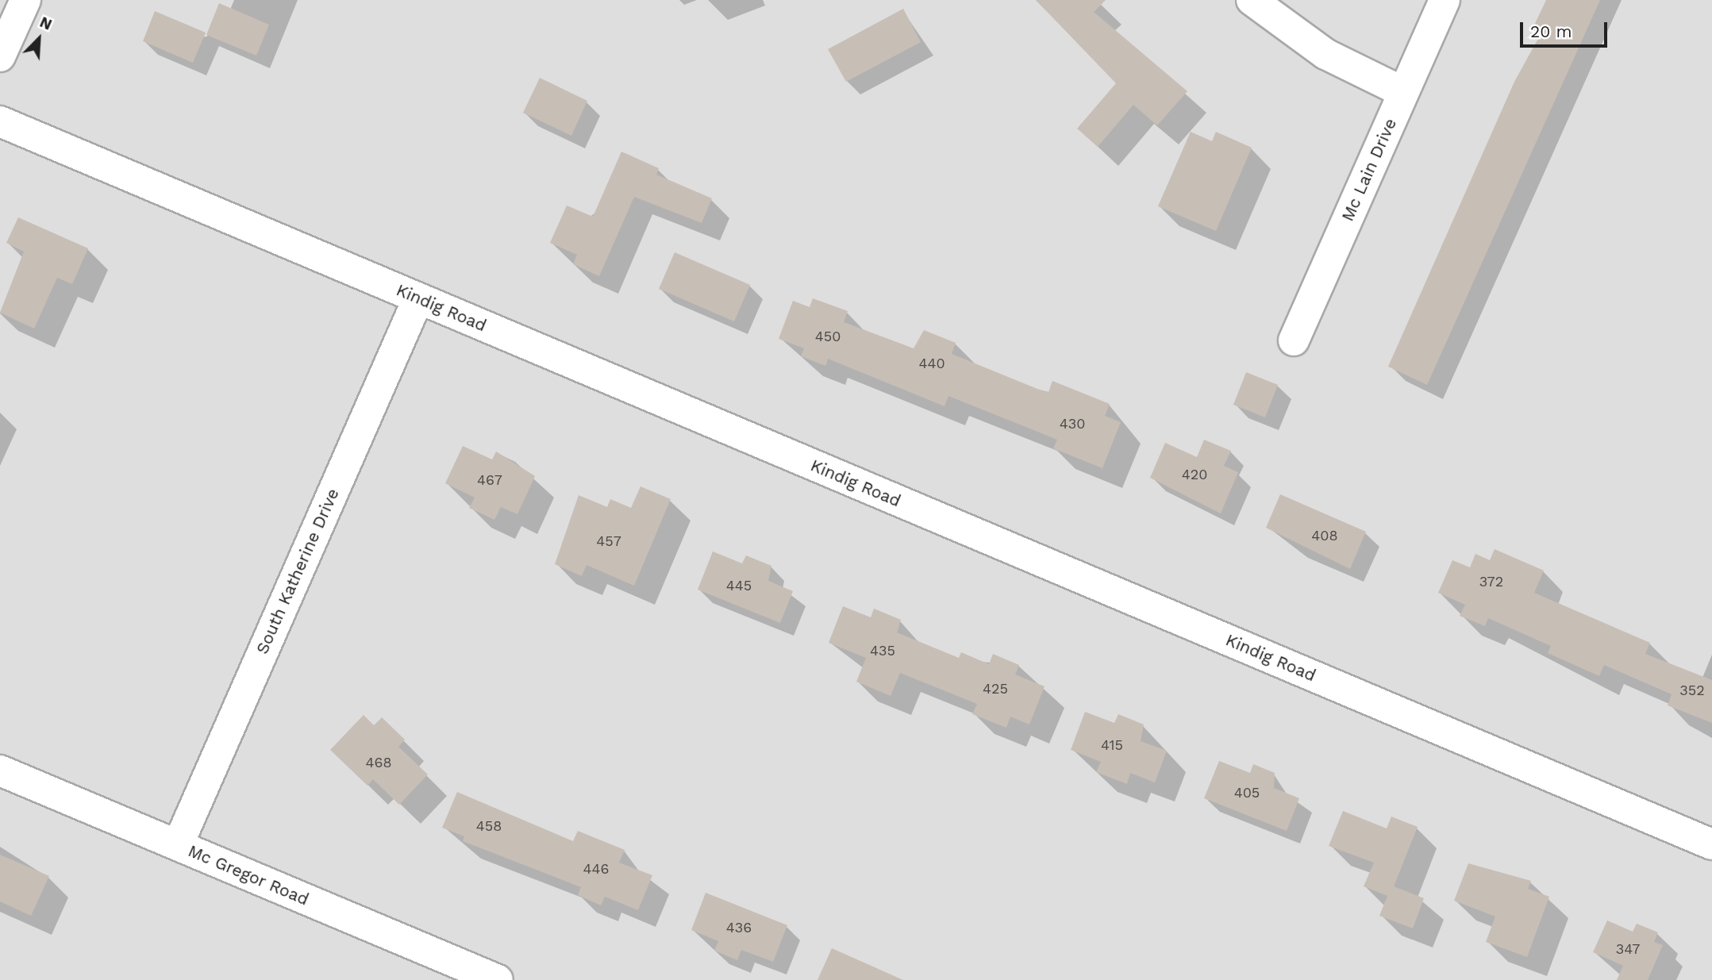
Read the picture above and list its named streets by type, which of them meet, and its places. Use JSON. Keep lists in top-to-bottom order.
{
  "streets": {
    "street": [
      "Mc Lain Drive",
      "Kindig Road",
      "South Katherine Drive",
      "Mc Gregor Road"
    ]
  },
  "crossings": [
    ["Kindig Road", "South Katherine Drive"],
    ["South Katherine Drive", "Mc Gregor Road"]
  ],
  "house_numbers": [
    "450",
    "440",
    "430",
    "420",
    "467",
    "408",
    "457",
    "372",
    "445",
    "435",
    "425",
    "352",
    "415",
    "468",
    "405",
    "458",
    "446",
    "436",
    "347"
  ],
  "scale_bar": "20 m",
  "north": "top right"
}
